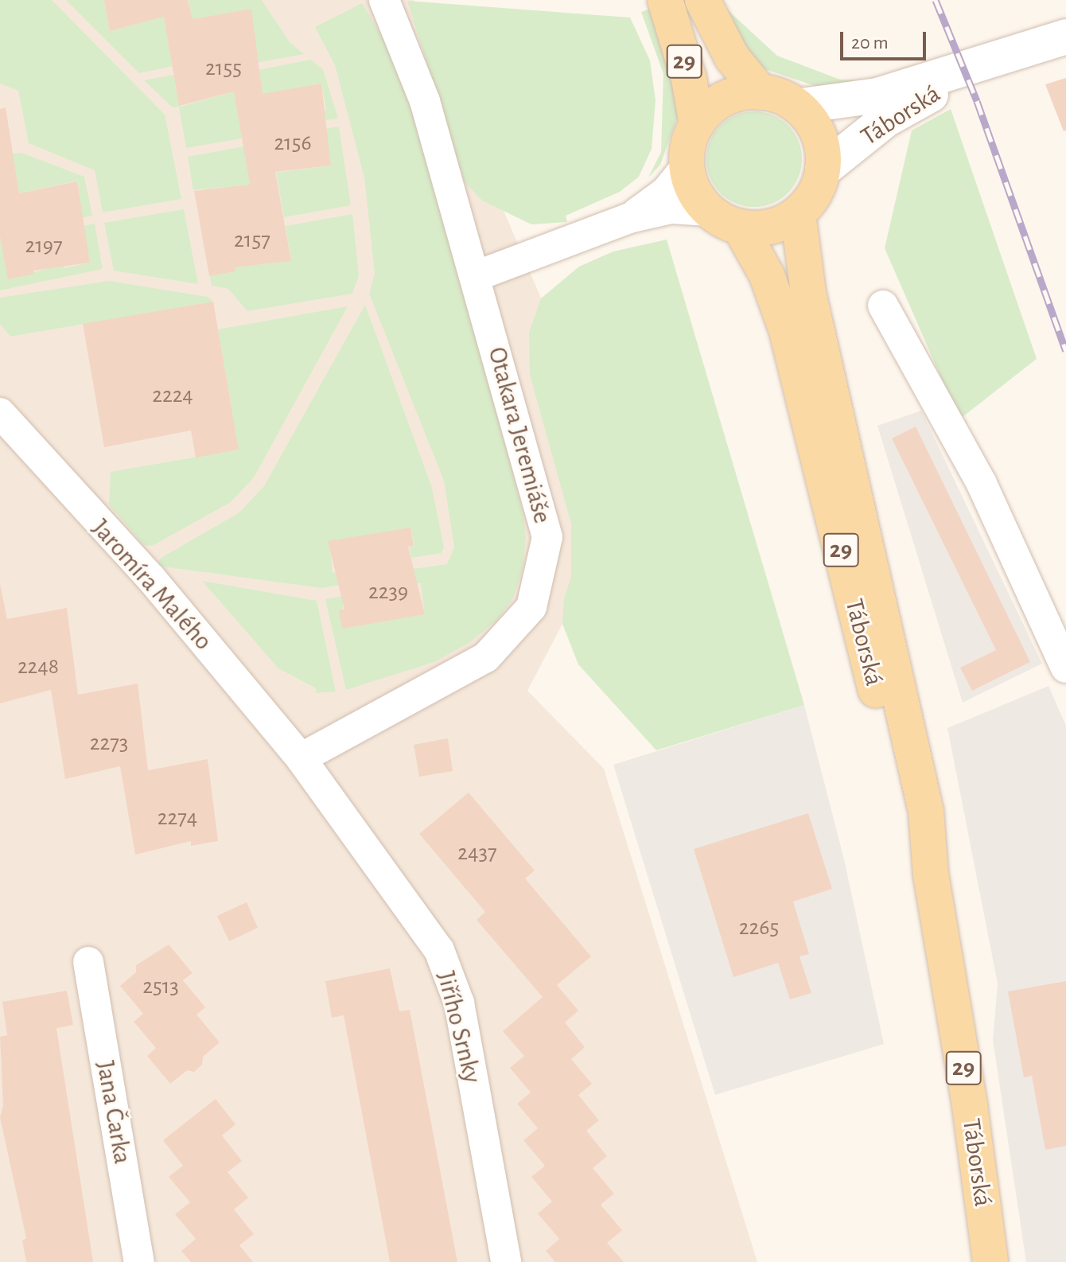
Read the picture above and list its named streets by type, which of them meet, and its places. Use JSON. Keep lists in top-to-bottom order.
{
  "streets": {
    "main road": ["29", "Táborská"],
    "street": [
      "Otakara Jeremiáše",
      "Jaromíra Malého",
      "Jiřího Srnky",
      "Jana Čarka"
    ]
  },
  "crossings": [
    ["29", "Táborská"],
    ["Otakara Jeremiáše", "Jaromíra Malého"],
    ["Otakara Jeremiáše", "Jiřího Srnky"],
    ["Jaromíra Malého", "Jiřího Srnky"]
  ],
  "house_numbers": [
    "2155",
    "2156",
    "2157",
    "2197",
    "2224",
    "2239",
    "2248",
    "2273",
    "2274",
    "2437",
    "2265",
    "2513"
  ],
  "scale_bar": "20 m"
}
